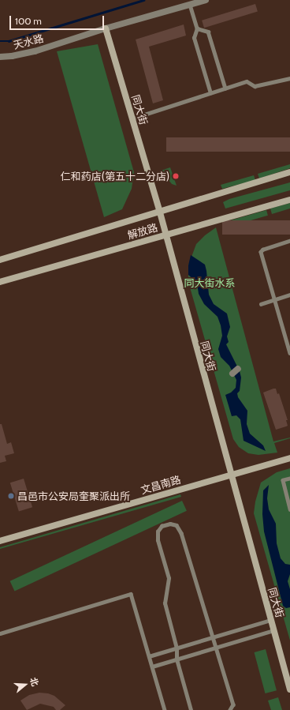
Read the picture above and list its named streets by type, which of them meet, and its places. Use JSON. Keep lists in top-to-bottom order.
{
  "streets": {
    "street": [
      "天水路",
      "同大街",
      "解放路",
      "文昌南路"
    ]
  },
  "crossings": [
    ["天水路", "同大街"],
    ["同大街", "解放路"],
    ["同大街", "文昌南路"]
  ],
  "parks": ["同大街水系"],
  "places": ["仁和药店(第五十二分店)", "昌邑市公安局奎聚派出所"],
  "scale_bar": "100 m",
  "north": "right"
}
